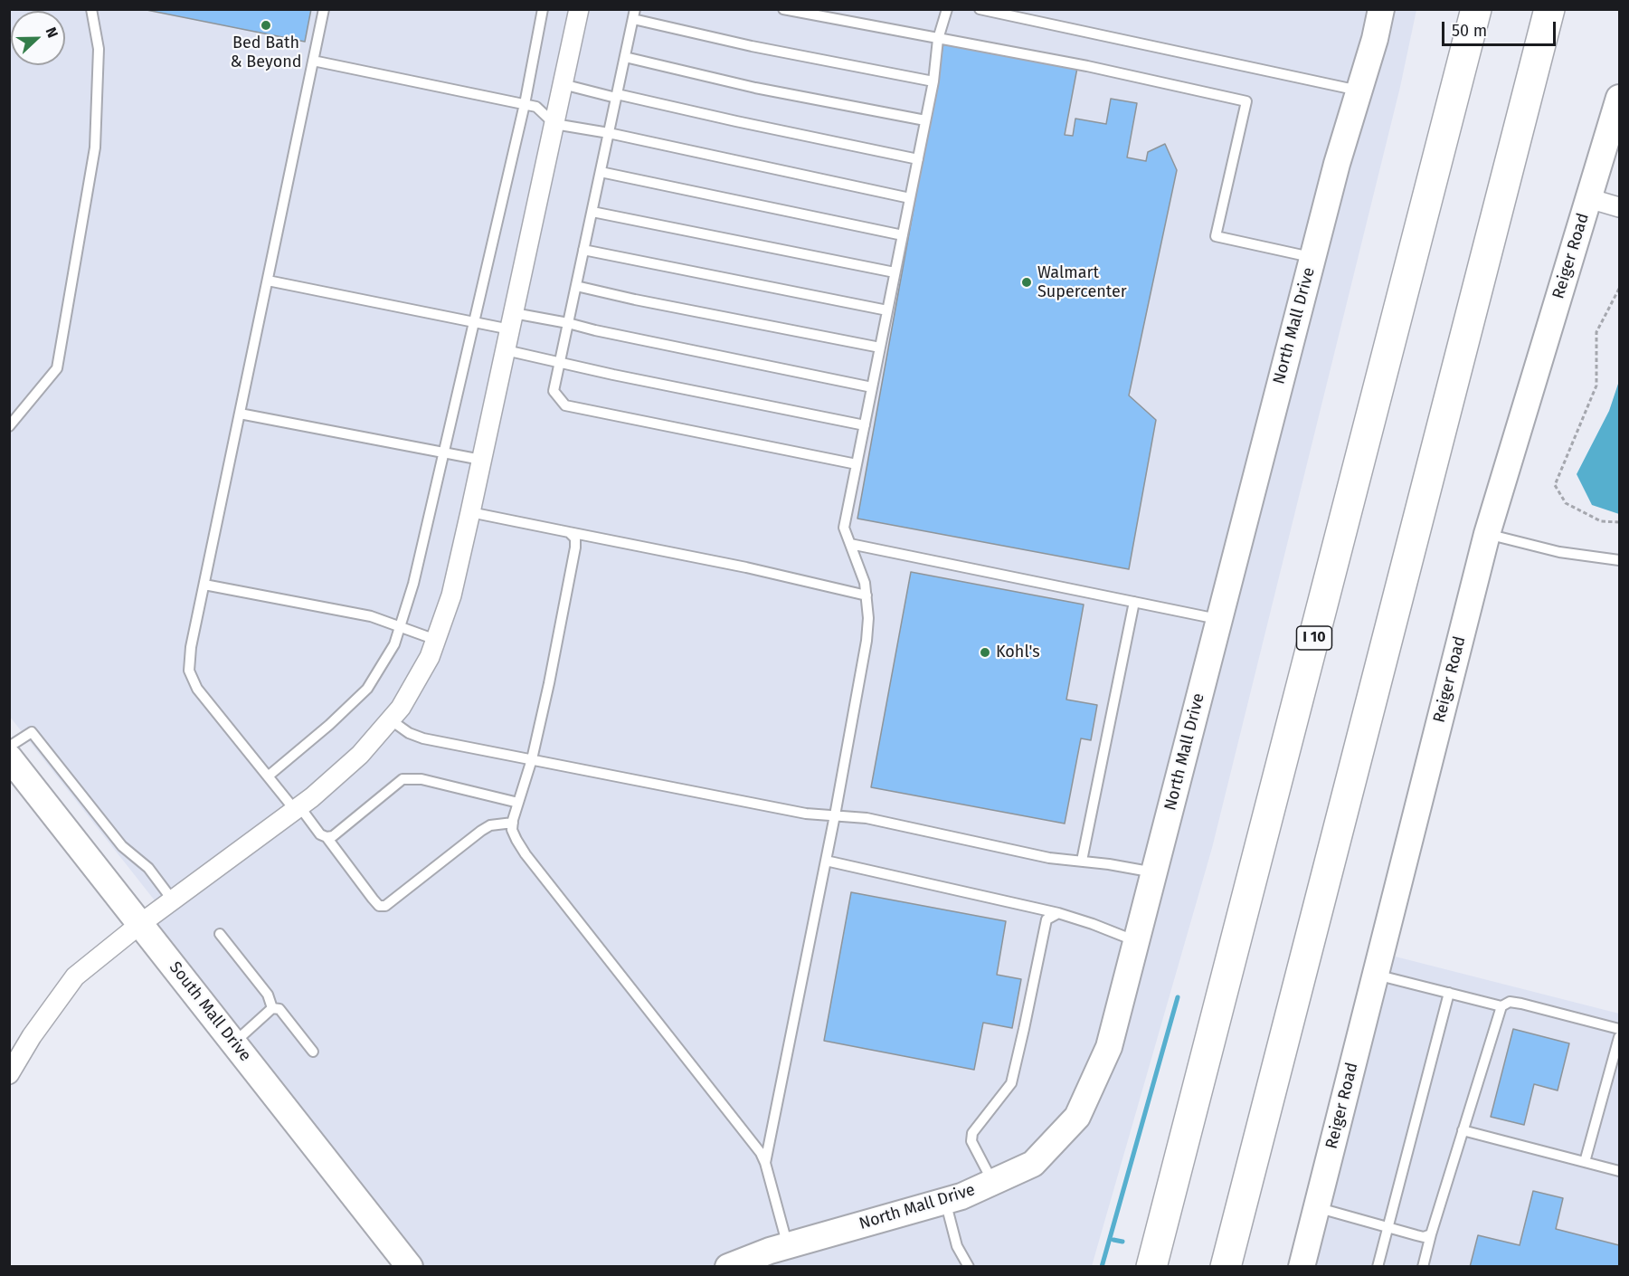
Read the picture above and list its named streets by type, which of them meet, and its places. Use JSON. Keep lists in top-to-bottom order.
{
  "streets": {
    "highway": ["I 10"],
    "street": ["Reiger Road", "North Mall Drive", "South Mall Drive"]
  },
  "places": ["Bed Bath & Beyond", "Walmart Supercenter", "Kohl's"],
  "scale_bar": "50 m",
  "north": "right"
}
